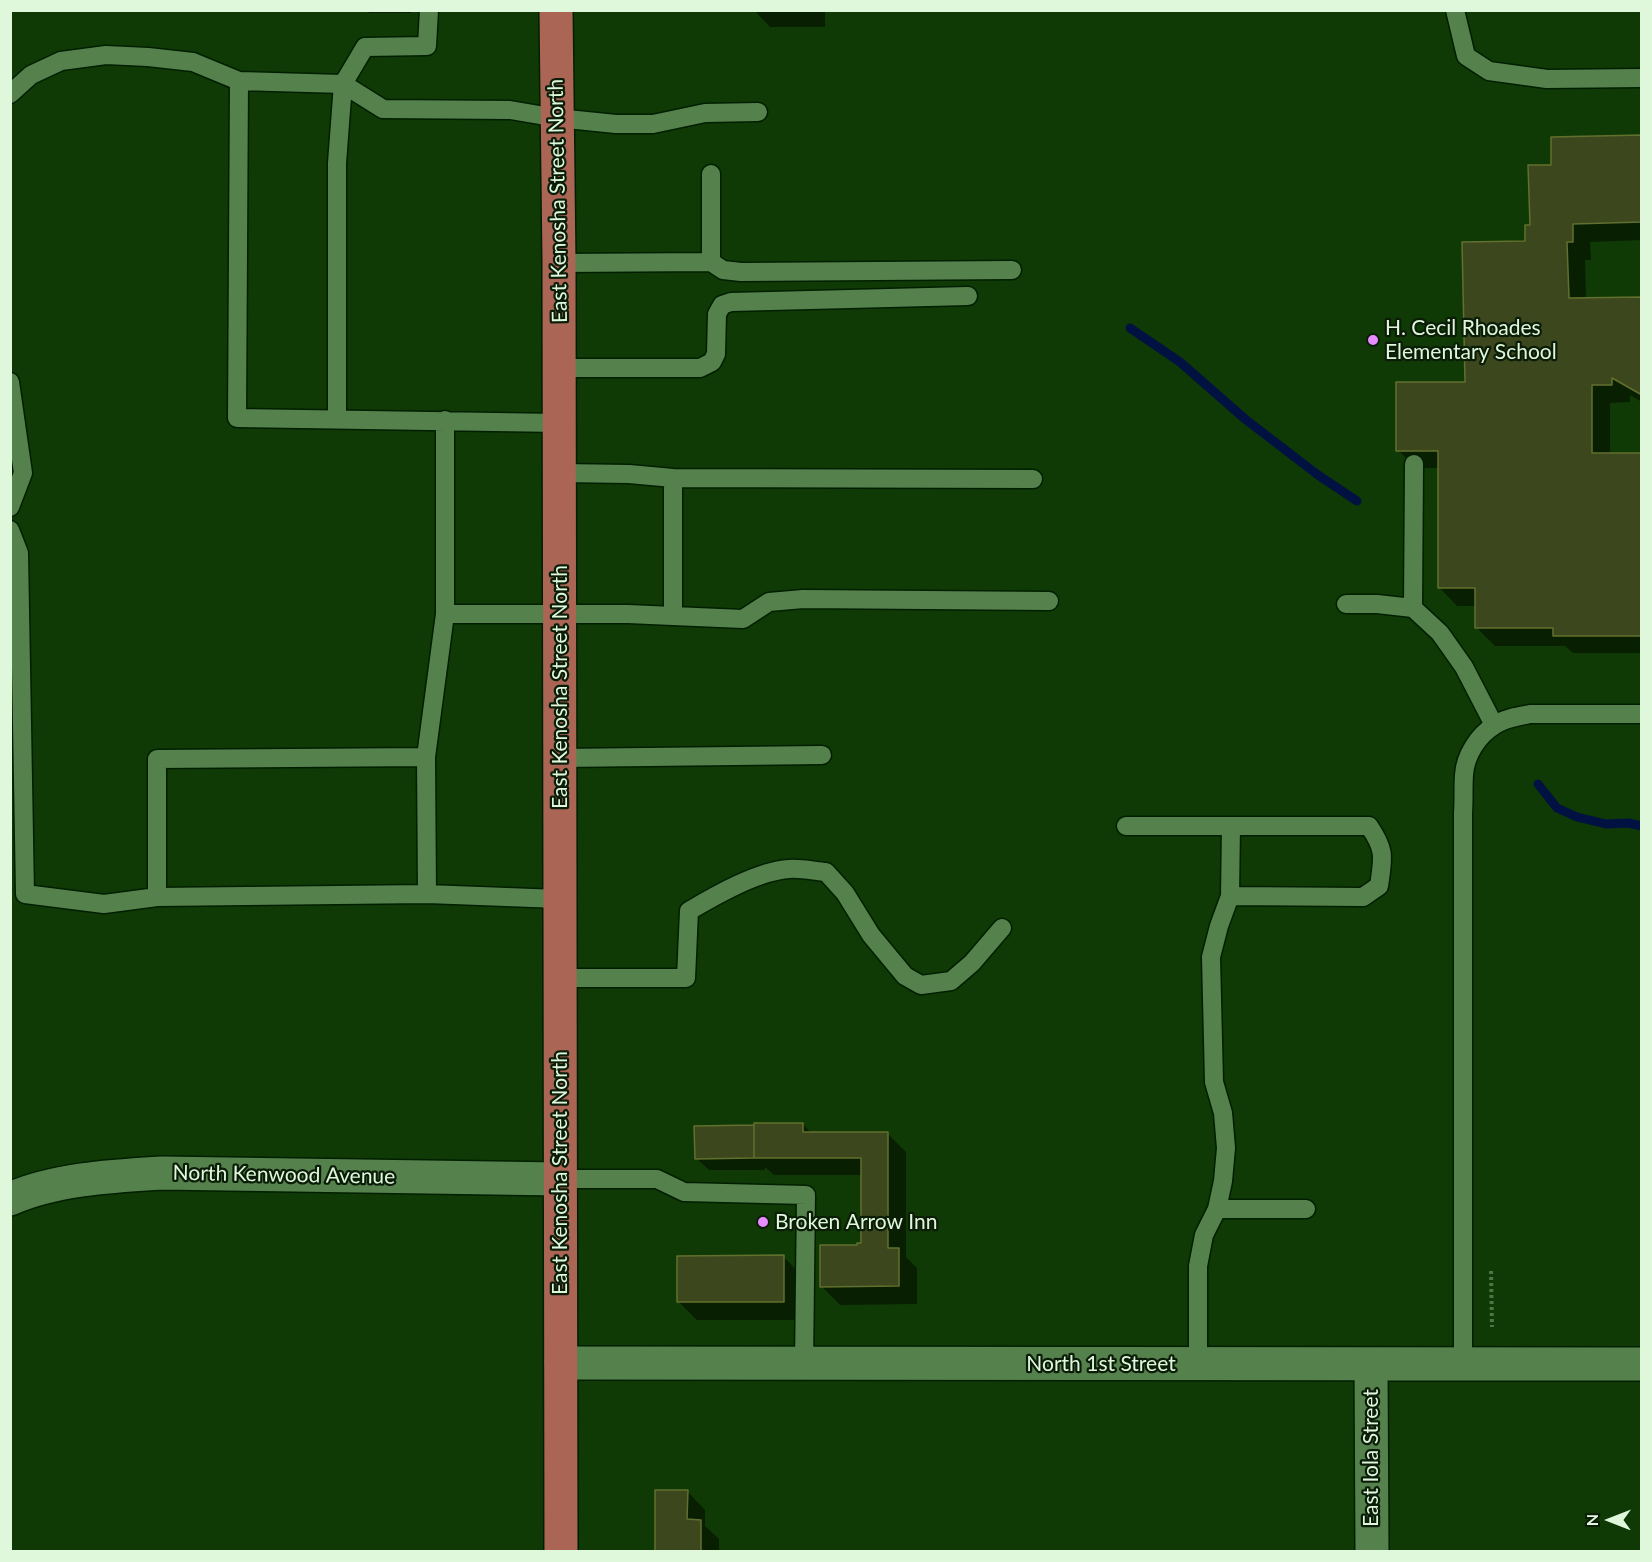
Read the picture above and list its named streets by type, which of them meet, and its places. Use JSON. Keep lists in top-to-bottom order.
{
  "streets": {
    "main road": ["East Kenosha Street North"],
    "street": ["North Kenwood Avenue", "North 1st Street", "East Iola Street"]
  },
  "crossings": [
    ["East Kenosha Street North", "North Kenwood Avenue"],
    ["East Kenosha Street North", "North 1st Street"],
    ["North 1st Street", "East Iola Street"]
  ],
  "places": ["H. Cecil Rhoades Elementary School", "Broken Arrow Inn"],
  "north": "left"
}
